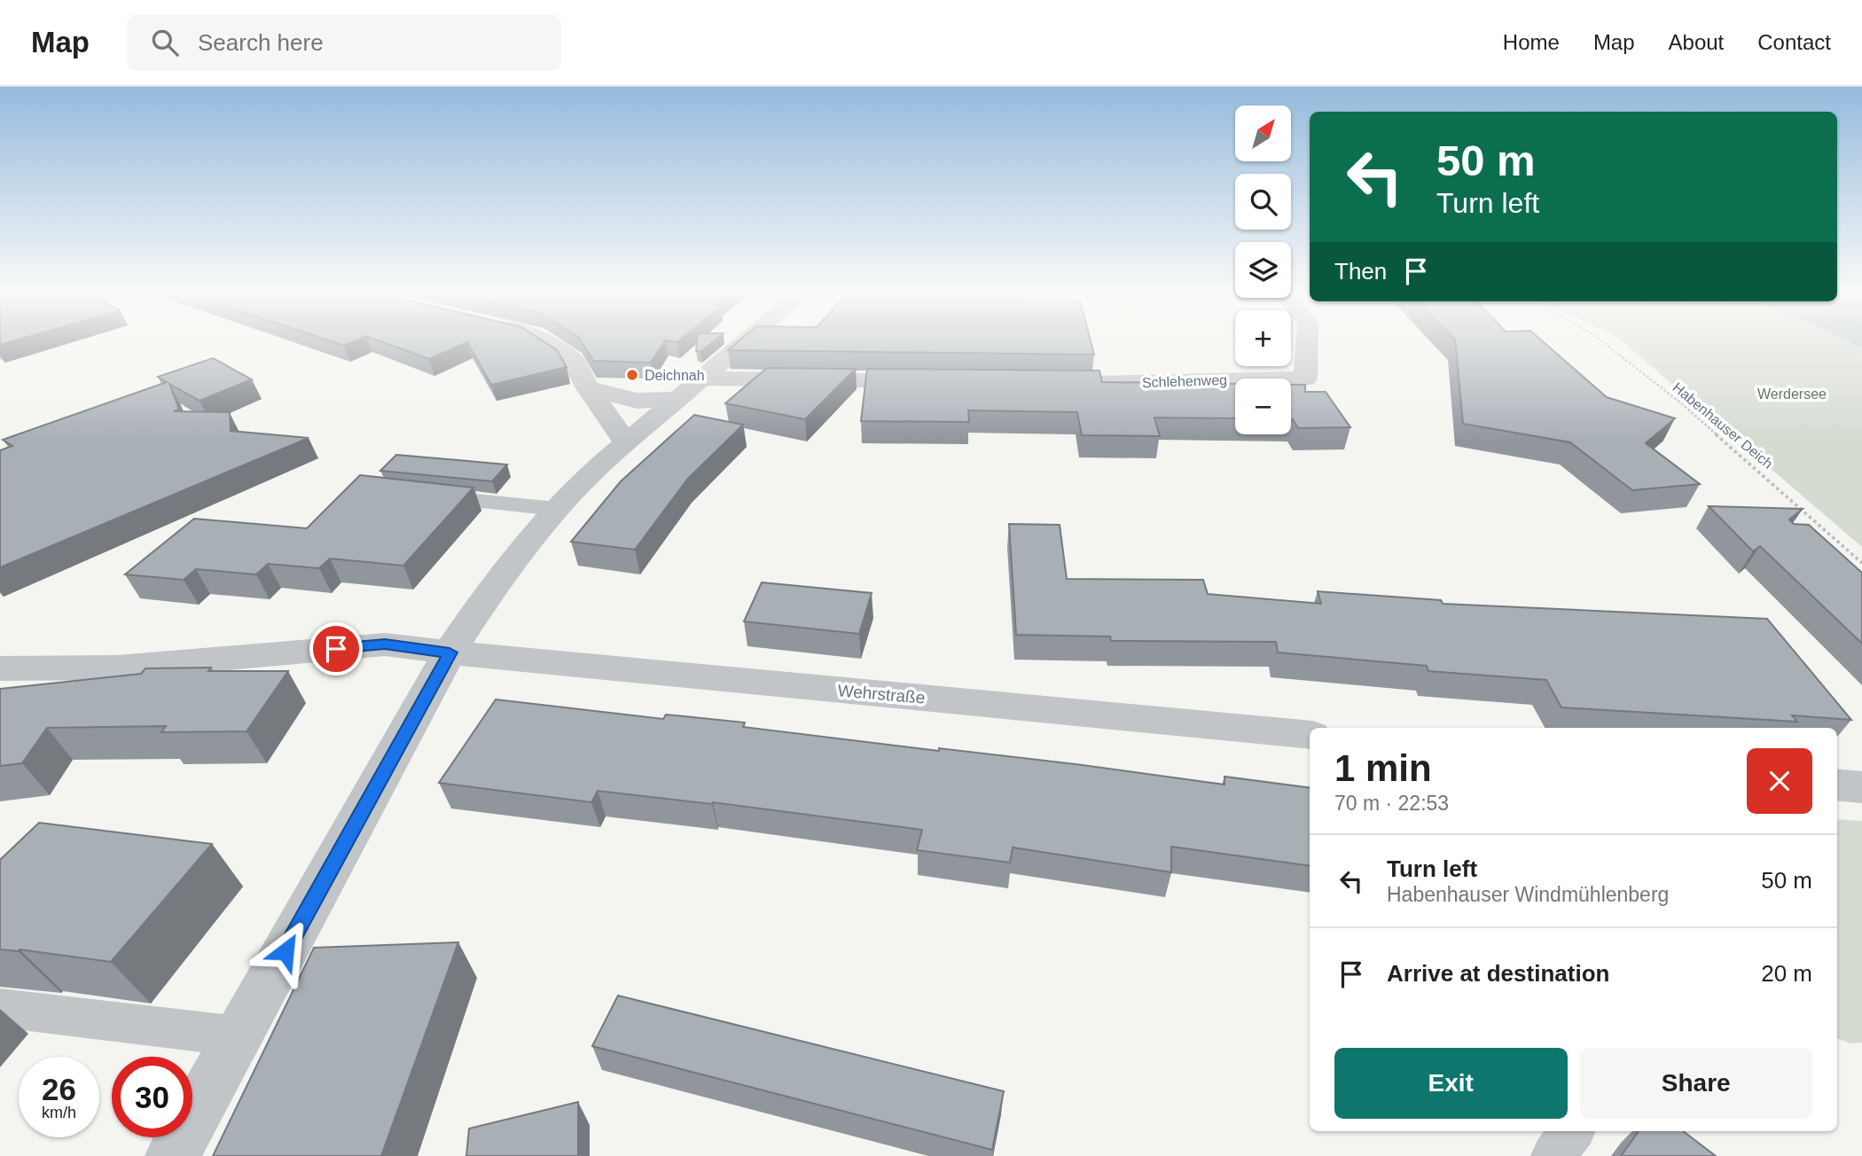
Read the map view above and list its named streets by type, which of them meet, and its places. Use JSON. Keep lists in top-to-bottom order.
{
  "streets": {
    "street": ["Schlehenweg", "Wehrstraße"],
    "path": ["Habenhauser Deich"]
  },
  "parks": ["Werdersee"],
  "places": ["Deichnah"],
  "north": "top right",
  "page": {
    "header": "Map",
    "search": "Search here",
    "nav": [
      "Home",
      "Map",
      "About",
      "Contact"
    ],
    "map_buttons": ["+", "−"],
    "turn": ["50 m", "Turn left"],
    "then": "Then",
    "heading": ["1 min", "70 m · 22:53"],
    "list": [
      {
        "name": "Turn left",
        "note": "Habenhauser Windmühlenberg",
        "value": "50 m"
      },
      {
        "name": "Arrive at destination",
        "value": "20 m"
      }
    ],
    "buttons": ["Exit", "Share"],
    "speed": "26 km/h",
    "limit": "30"
  }
}
